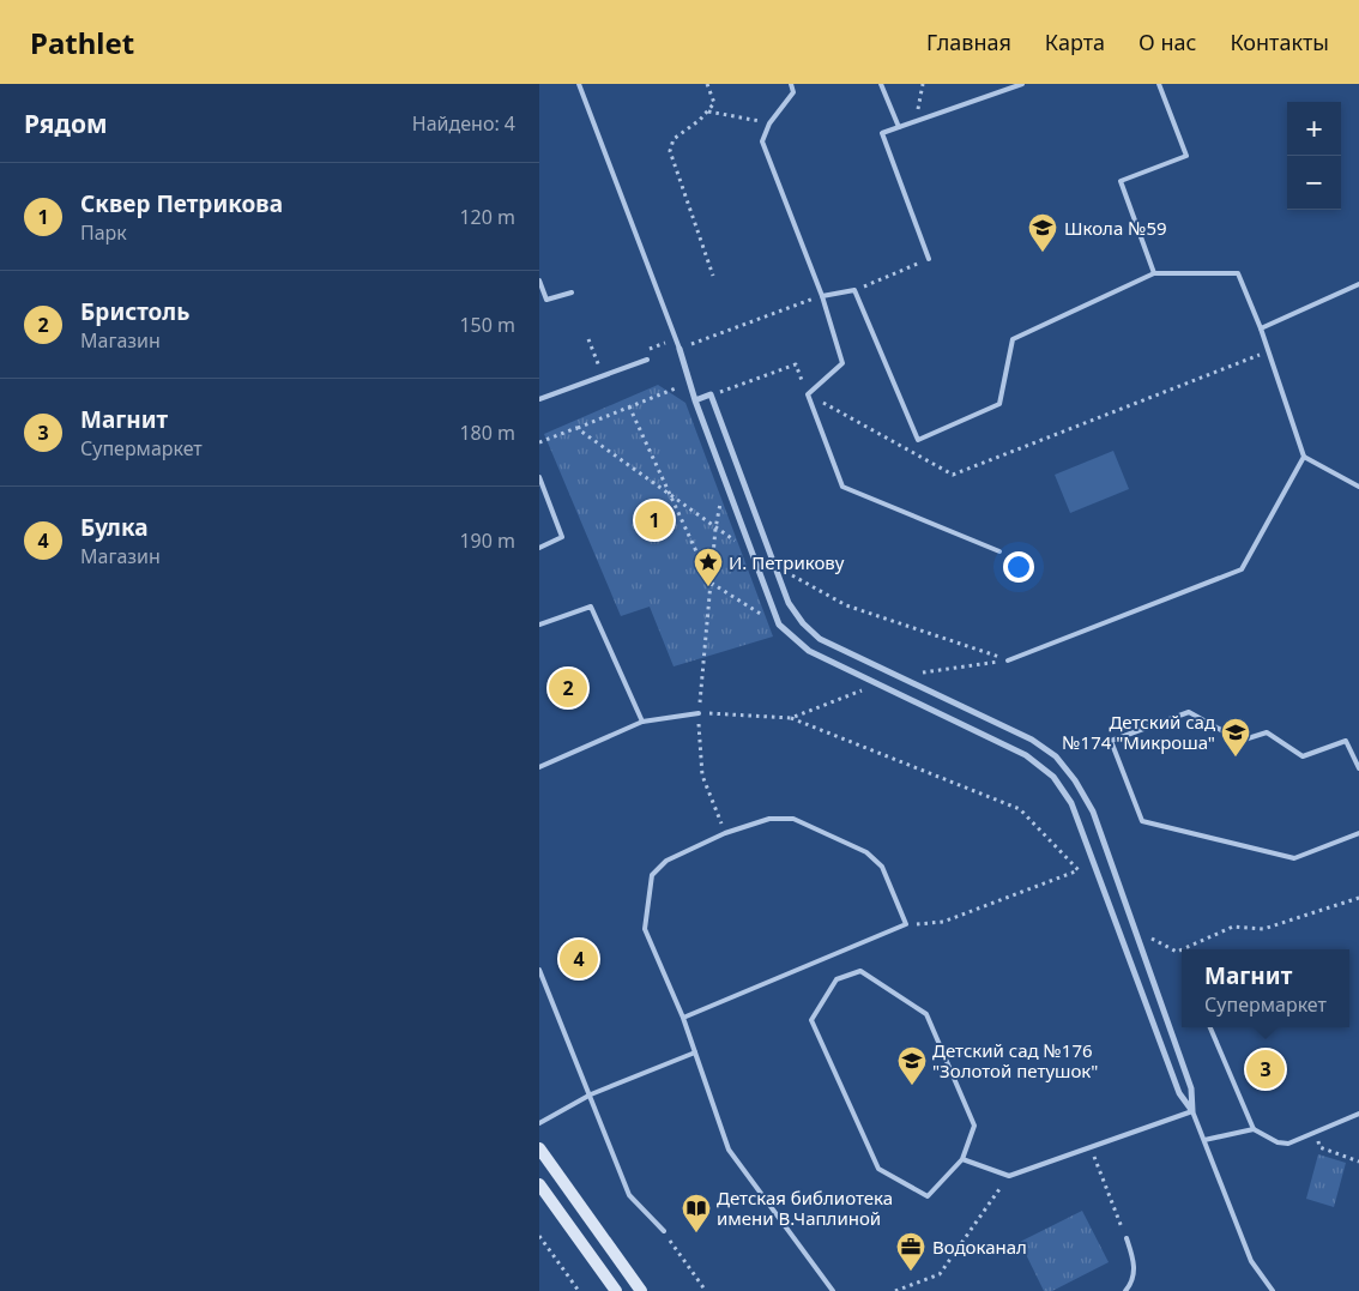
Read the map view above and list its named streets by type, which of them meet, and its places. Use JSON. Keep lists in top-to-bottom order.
{
  "places": {
    "school or university": ["Школа №59", "Детский сад №174 \"Микроша\"", "Детский сад №176 \"Золотой петушок\""],
    "place": ["И. Петрикову"],
    "library": ["Детская библиотека имени В.Чаплиной"],
    "office": ["Водоканал"]
  },
  "page": {
    "header": "Pathlet",
    "nav": [
      "Главная",
      "Карта",
      "О нас",
      "Контакты"
    ],
    "heading": ["Рядом", "Найдено: 4"],
    "map_buttons": ["+", "−"],
    "list": [
      {
        "mark": "1",
        "name": "Сквер Петрикова",
        "note": "Парк",
        "value": "120 m"
      },
      {
        "mark": "2",
        "name": "Бристоль",
        "note": "Магазин",
        "value": "150 m"
      },
      {
        "mark": "3",
        "name": "Магнит",
        "note": "Супермаркет",
        "value": "180 m"
      },
      {
        "mark": "4",
        "name": "Булка",
        "note": "Магазин",
        "value": "190 m"
      }
    ],
    "pins": [
      "1",
      "2",
      "4",
      "3"
    ],
    "popup": ["Магнит", "Супермаркет"]
  }
}
